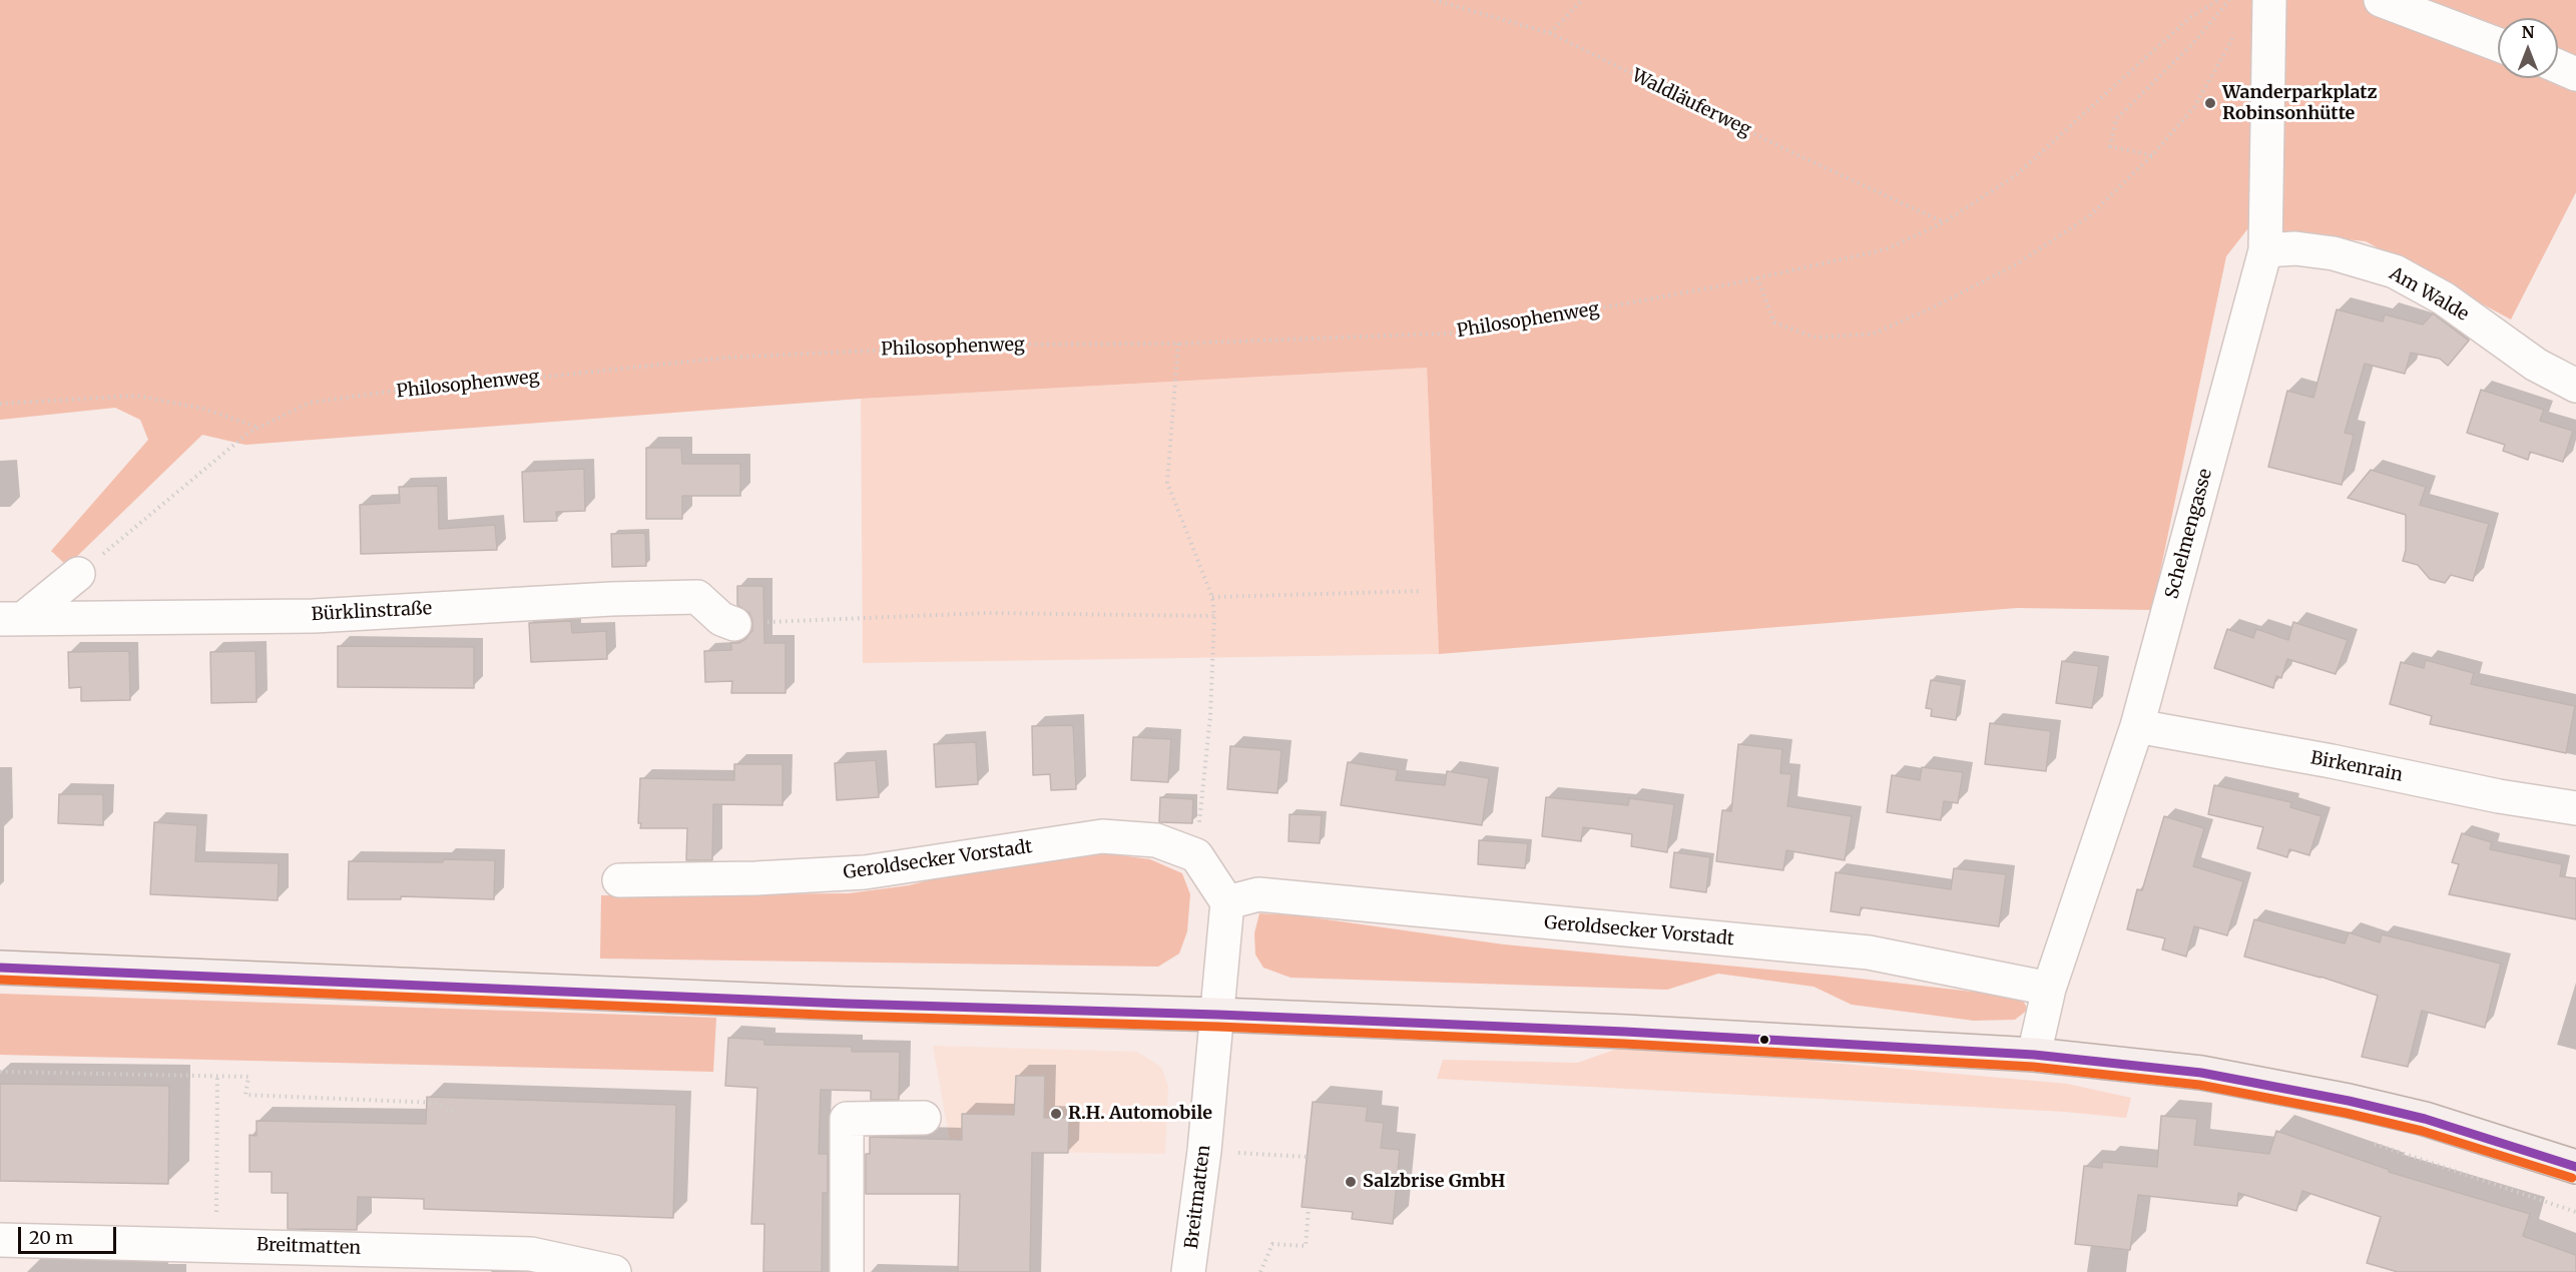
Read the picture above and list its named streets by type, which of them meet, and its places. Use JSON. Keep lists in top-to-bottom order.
{
  "streets": {
    "street": [
      "Am Walde",
      "Schelmengasse",
      "Bürklinstraße",
      "Birkenrain",
      "Geroldsecker Vorstadt",
      "Breitmatten"
    ],
    "path": ["Waldläuferweg", "Philosophenweg"]
  },
  "crossings": [
    ["Waldläuferweg", "Philosophenweg"],
    ["Am Walde", "Schelmengasse"],
    ["Schelmengasse", "Birkenrain"],
    ["Schelmengasse", "Geroldsecker Vorstadt"]
  ],
  "places": ["Wanderparkplatz Robinsonhütte", "R.H. Automobile", "Salzbrise GmbH"],
  "scale_bar": "20 m",
  "north": "top"
}
